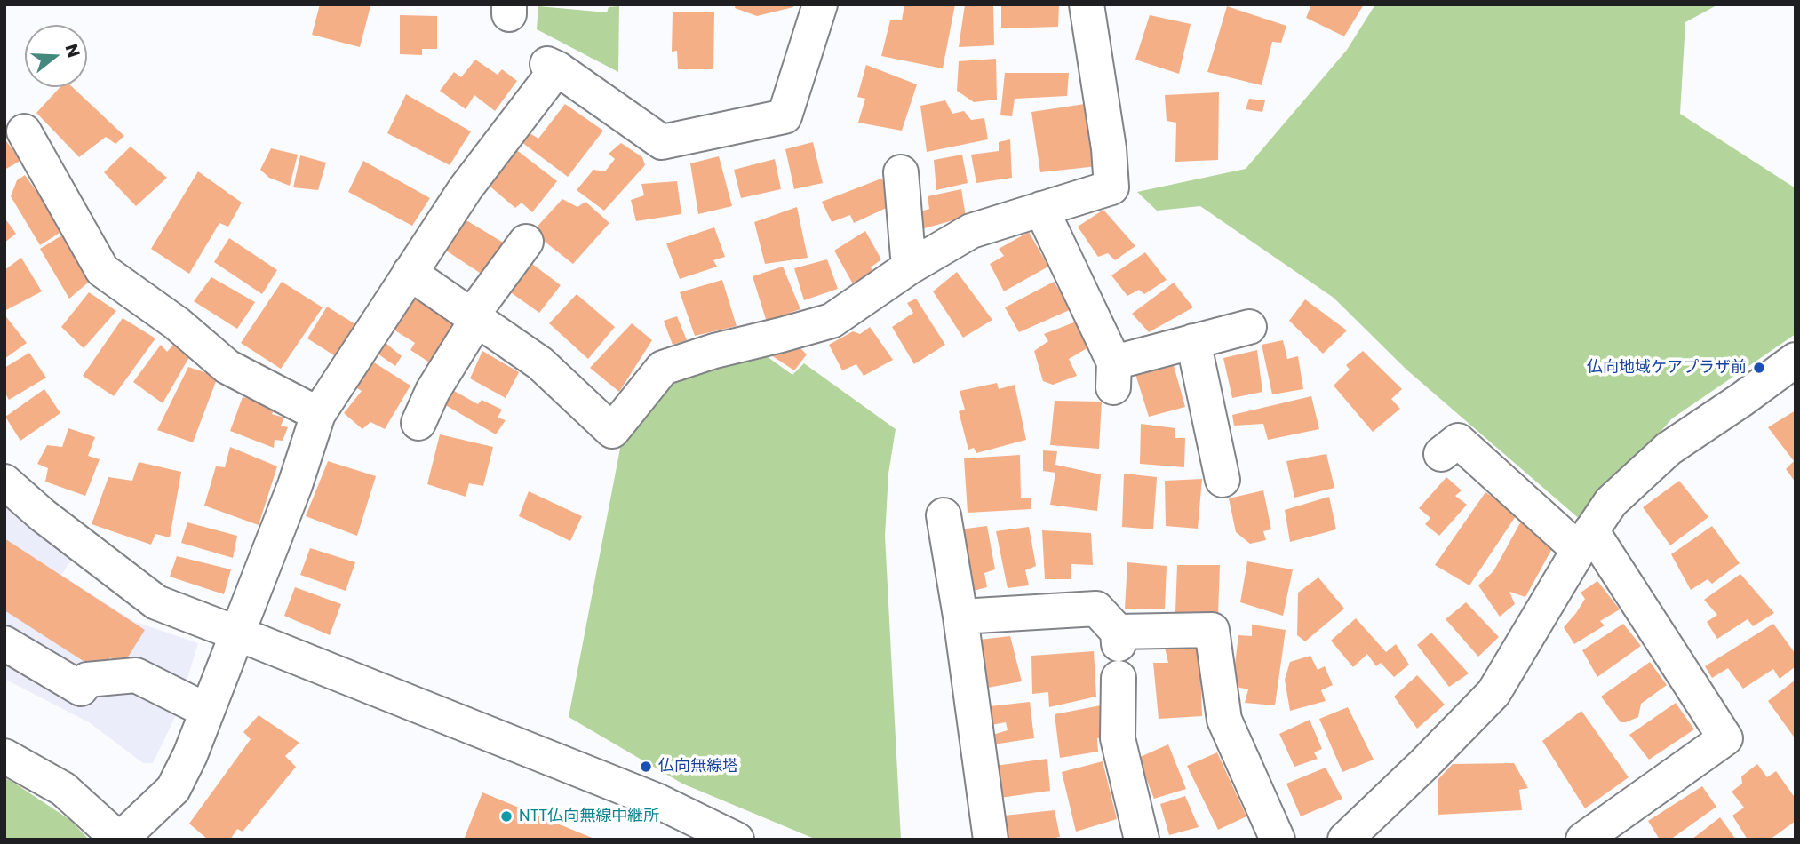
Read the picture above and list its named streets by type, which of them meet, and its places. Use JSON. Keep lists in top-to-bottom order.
{
  "places": ["仏向地域ケアプラザ前", "仏向無線塔", "NTT仏向無線中継所"],
  "north": "right"
}
